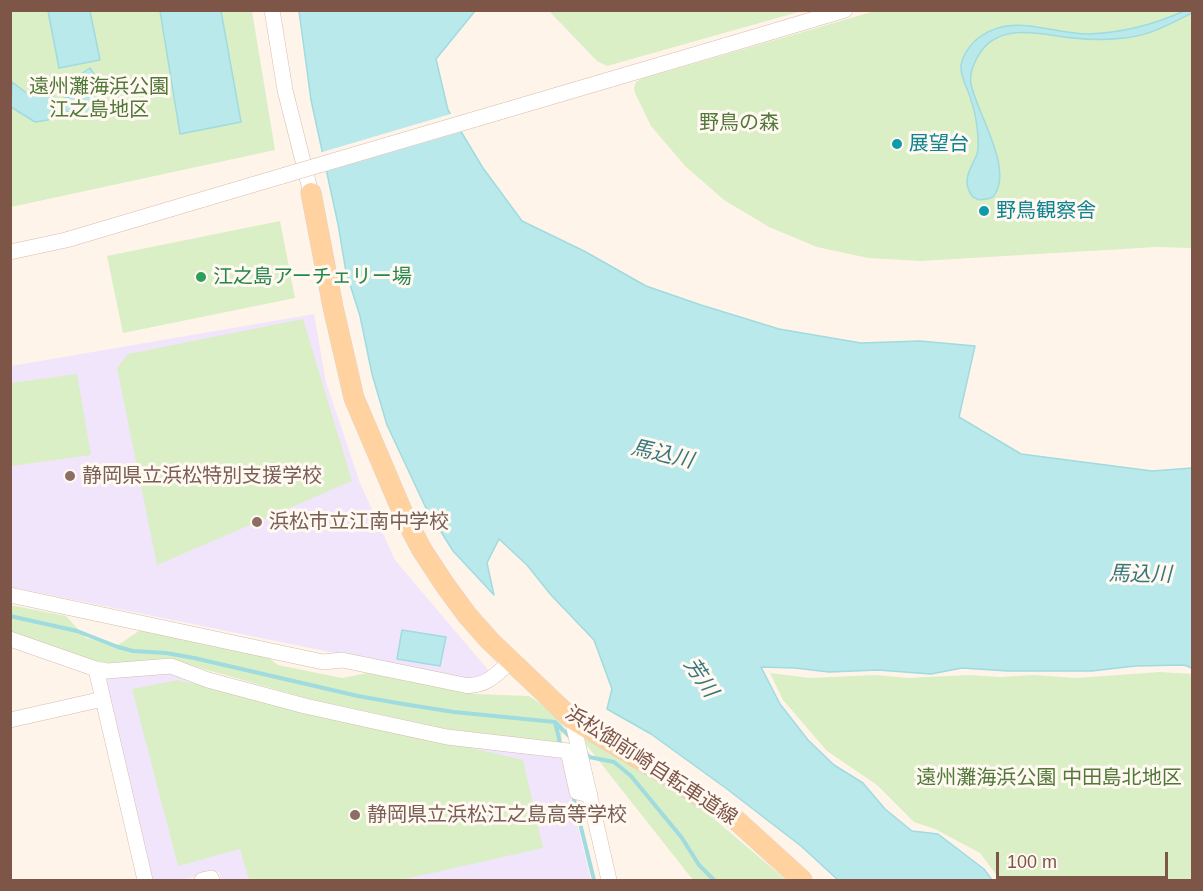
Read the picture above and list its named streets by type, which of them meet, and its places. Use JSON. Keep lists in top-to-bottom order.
{
  "streets": {
    "main road": ["浜松御前崎自転車道線"]
  },
  "water": ["馬込川", "芳川"],
  "parks": ["遠州灘海浜公園 江之島地区", "野鳥の森", "遠州灘海浜公園 中田島北地区"],
  "places": [
    "展望台",
    "野鳥観察舎",
    "江之島アーチェリー場",
    "静岡県立浜松特別支援学校",
    "浜松市立江南中学校",
    "静岡県立浜松江之島高等学校"
  ],
  "scale_bar": "100 m"
}
